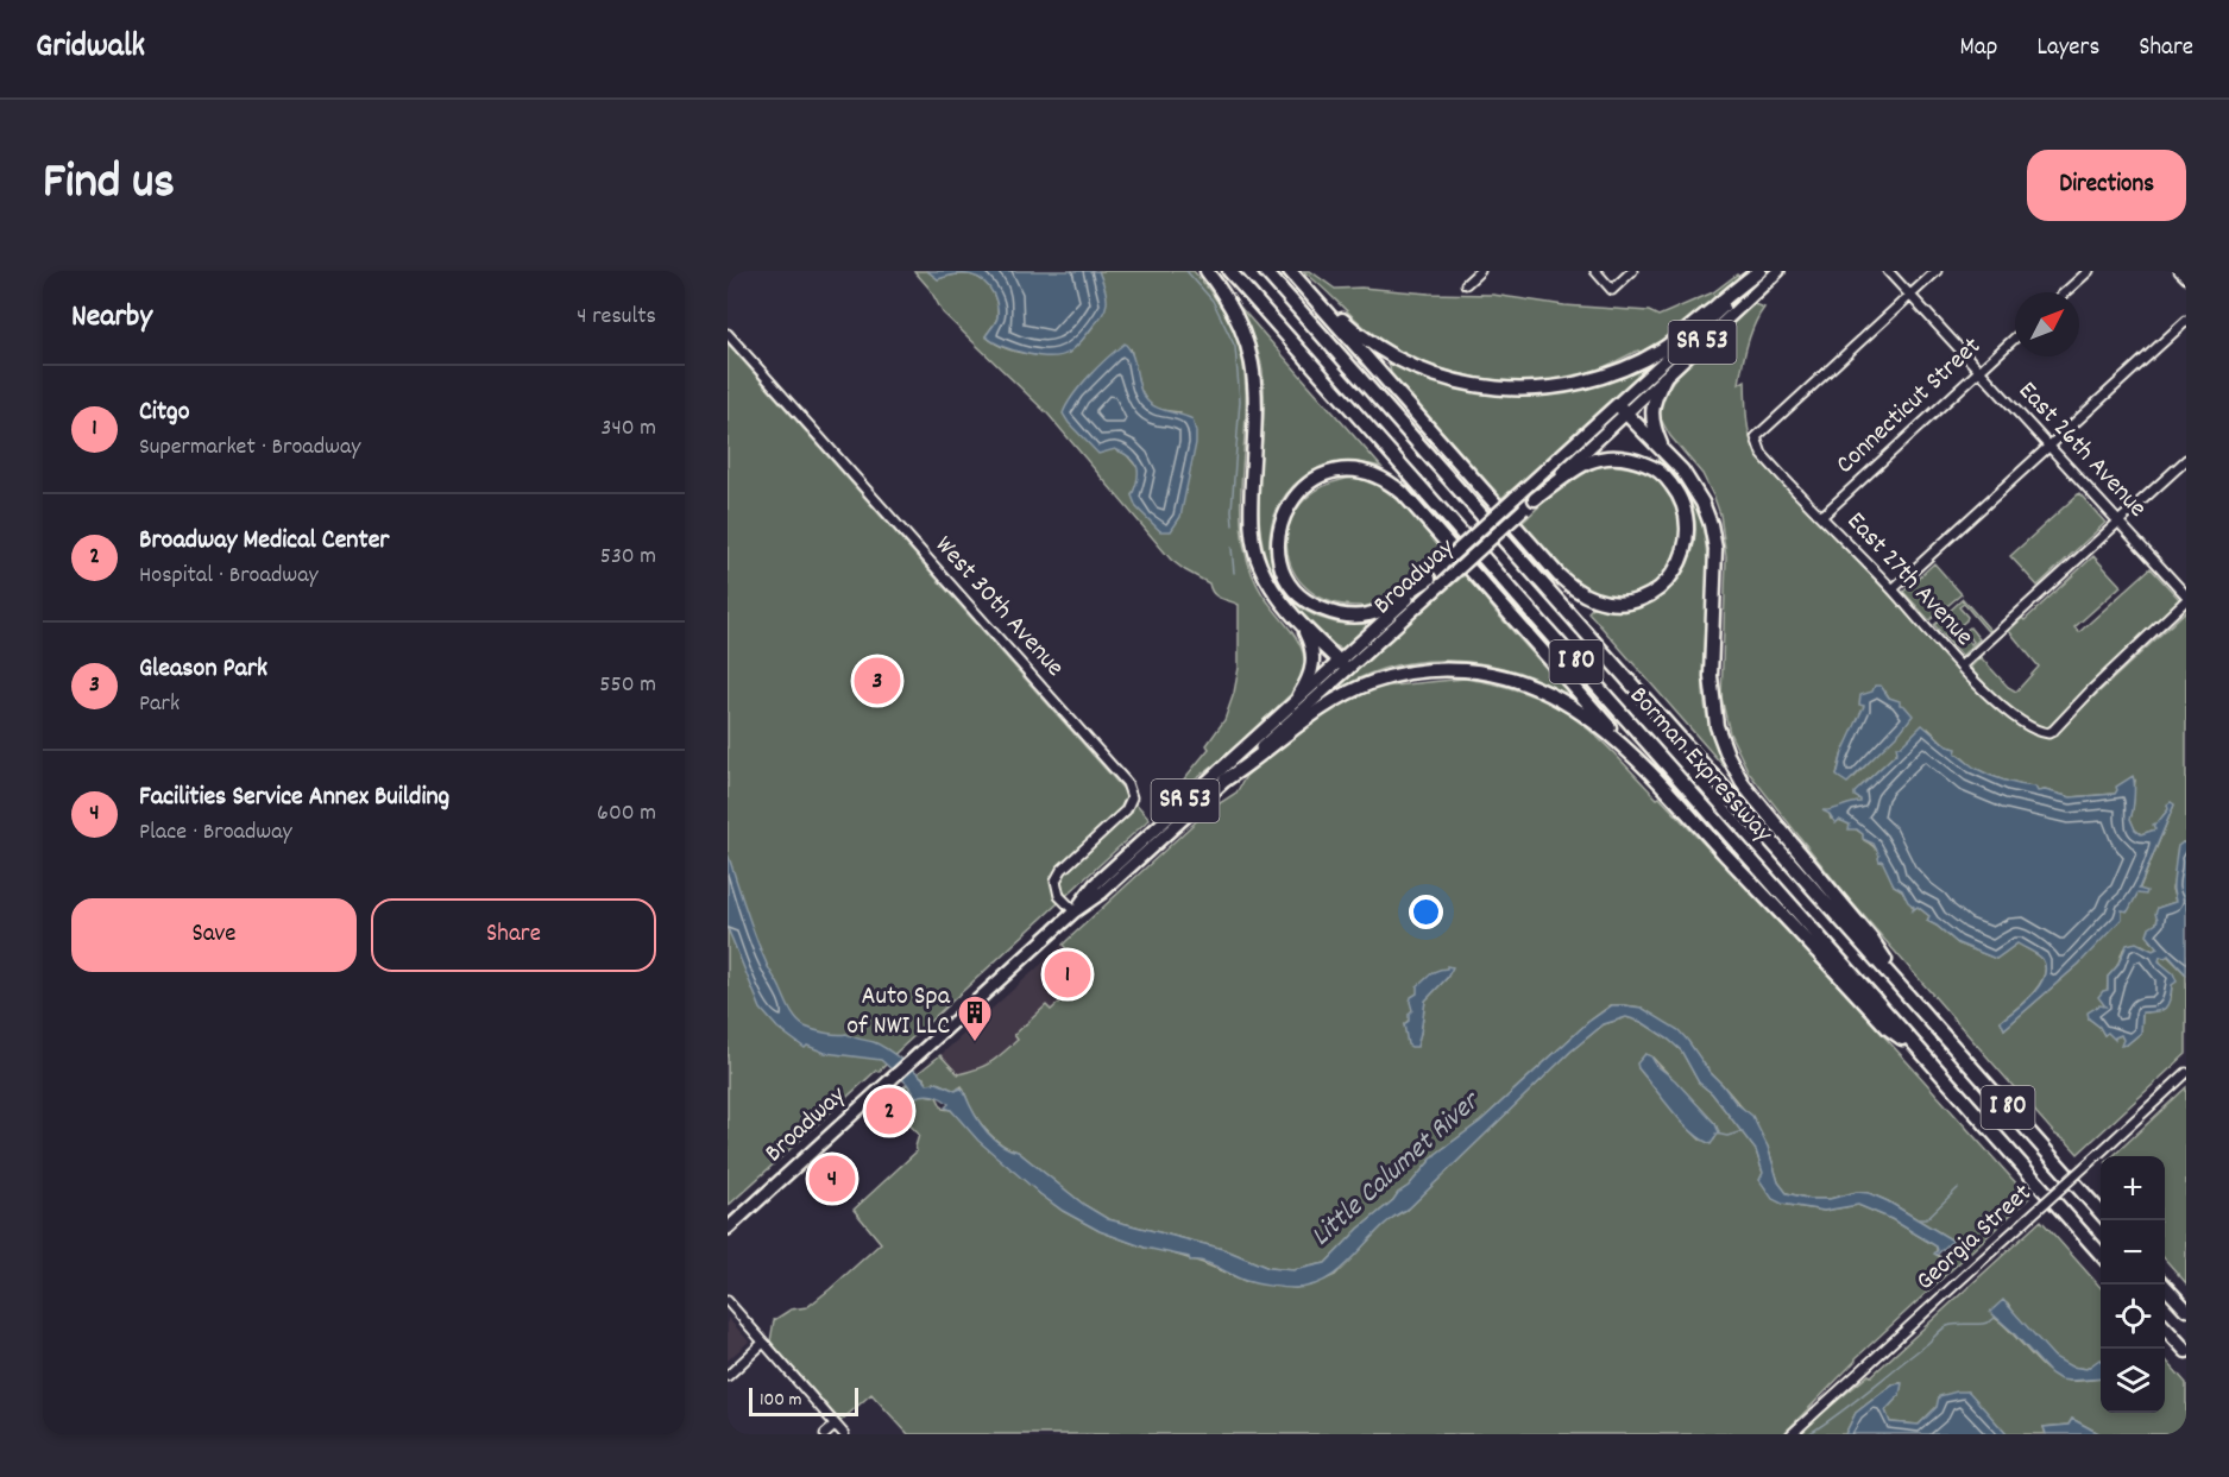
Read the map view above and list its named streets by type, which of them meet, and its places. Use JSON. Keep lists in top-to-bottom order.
{
  "streets": {
    "highway": ["I 80", "Borman Expressway"],
    "main road": ["SR 53", "Broadway"],
    "street": [
      "Connecticut Street",
      "East 26th Avenue",
      "East 27th Avenue",
      "West 30th Avenue",
      "Georgia Street"
    ]
  },
  "crossings": [
    ["Connecticut Street", "East 26th Avenue"],
    ["Connecticut Street", "East 27th Avenue"],
    ["East 26th Avenue", "East 27th Avenue"],
    ["Broadway", "West 30th Avenue"]
  ],
  "water": ["Little Calumet River"],
  "places": {
    "building": ["Auto Spa of NWI LLC"]
  },
  "scale_bar": "100 m",
  "north": "top right",
  "page": {
    "header": "Gridwalk",
    "nav": ["Map", "Layers", "Share"],
    "title": "Find us",
    "buttons": [
      "Directions",
      ["Save", "Share"]
    ],
    "heading": ["Nearby", "4 results"],
    "list": [
      {
        "mark": "1",
        "name": "Citgo",
        "note": "Supermarket · Broadway",
        "value": "340 m"
      },
      {
        "mark": "2",
        "name": "Broadway Medical Center",
        "note": "Hospital · Broadway",
        "value": "530 m"
      },
      {
        "mark": "3",
        "name": "Gleason Park",
        "note": "Park",
        "value": "550 m"
      },
      {
        "mark": "4",
        "name": "Facilities Service Annex Building",
        "note": "Place · Broadway",
        "value": "600 m"
      }
    ],
    "pins": [
      "3",
      "1",
      "2",
      "4"
    ],
    "map_buttons": ["+", "−"],
    "scale": "100 m"
  }
}
